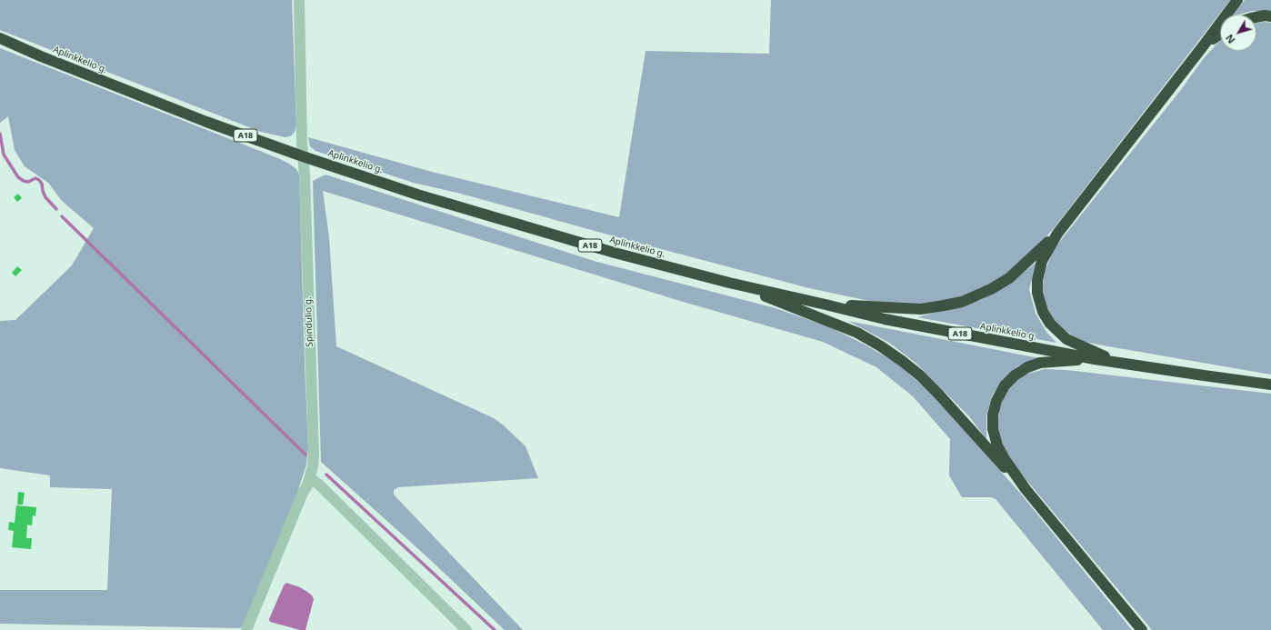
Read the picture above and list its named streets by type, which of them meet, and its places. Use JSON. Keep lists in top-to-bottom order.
{
  "streets": {
    "highway": ["Aplinkkelio g.", "A18"],
    "street": ["Spindulio g."]
  },
  "crossings": [
    ["Aplinkkelio g.", "Spindulio g."]
  ],
  "north": "bottom left"
}
